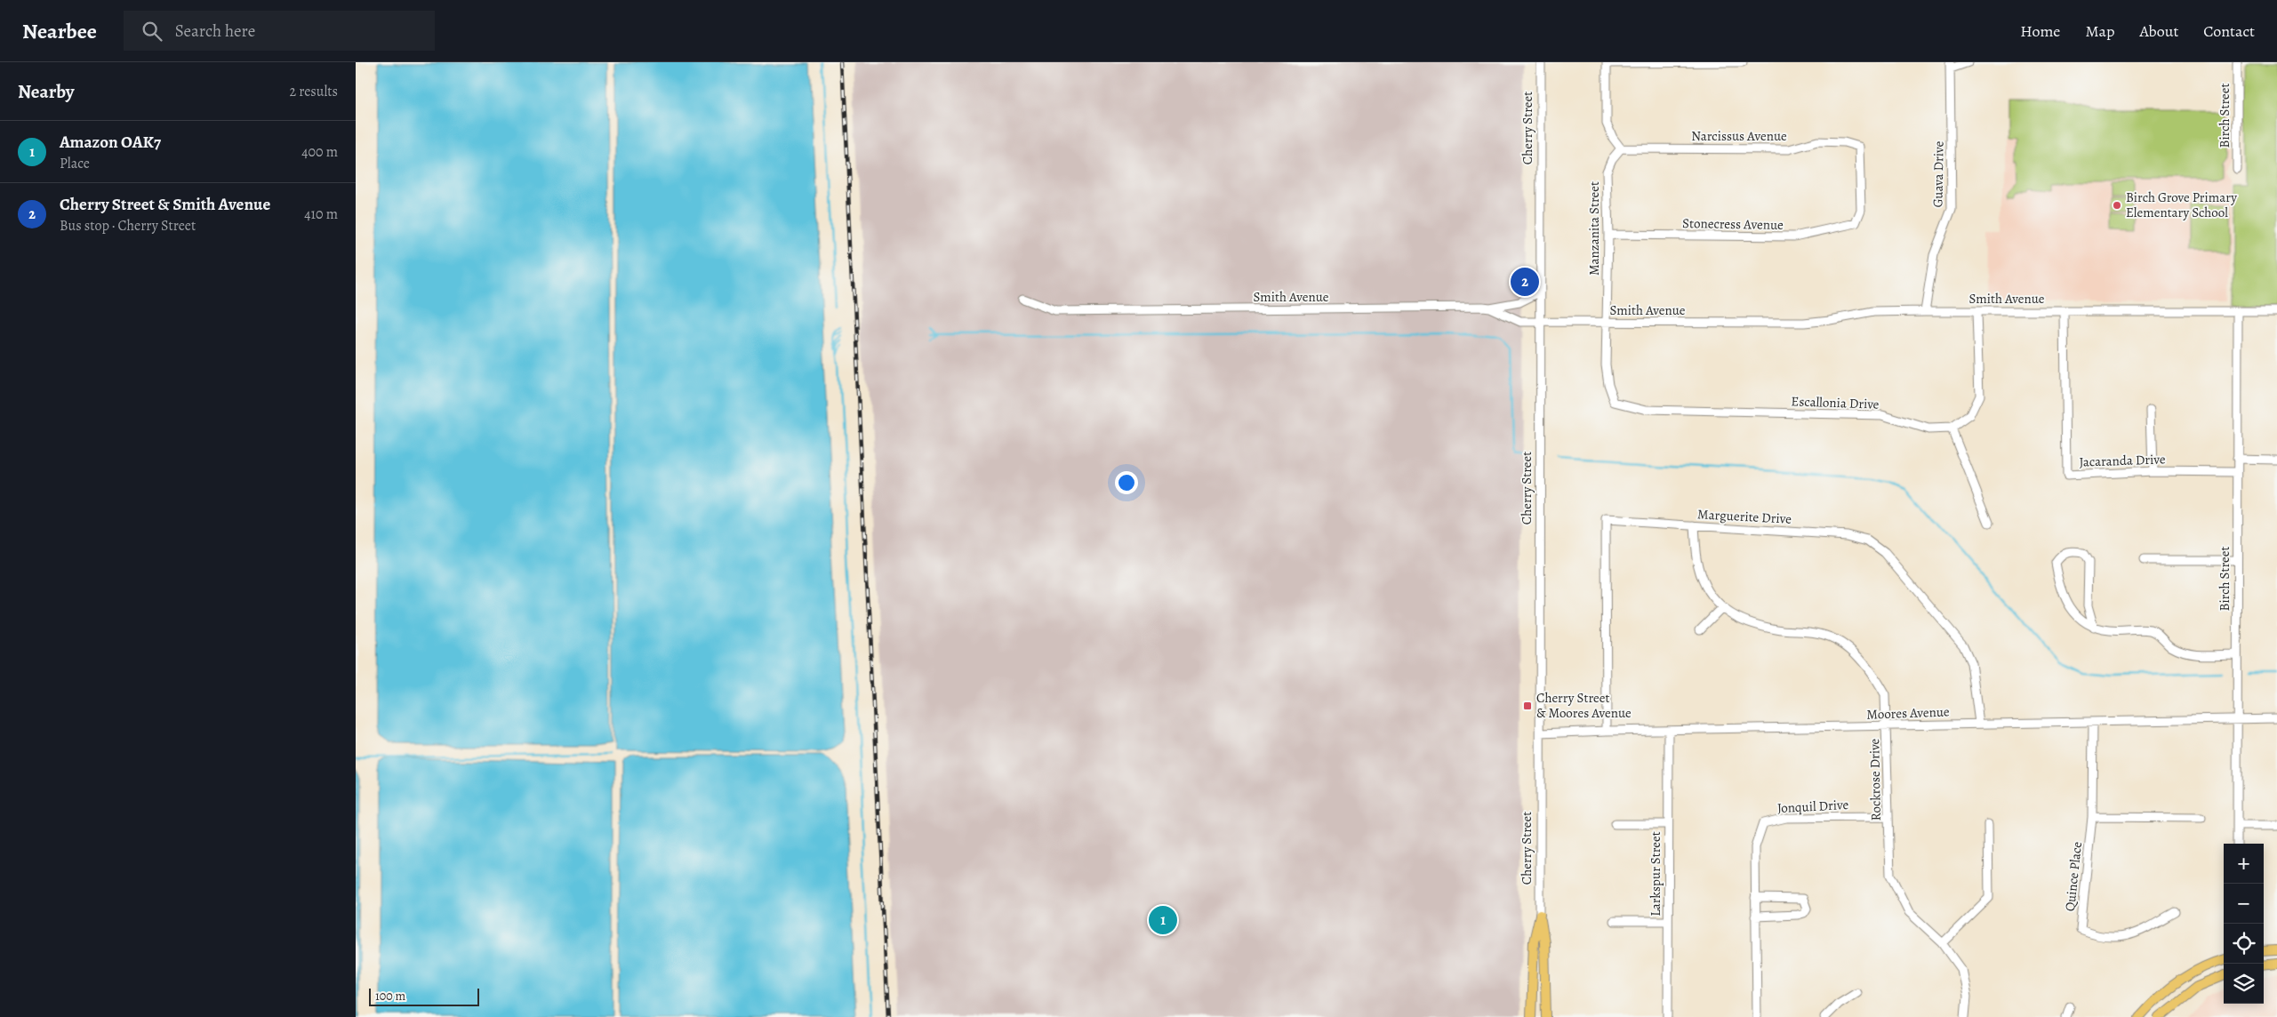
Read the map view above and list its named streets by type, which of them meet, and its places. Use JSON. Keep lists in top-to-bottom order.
{
  "streets": {
    "main road": ["Cherry Street"],
    "street": [
      "Birch Street",
      "Narcissus Avenue",
      "Guava Drive",
      "Stonecress Avenue",
      "Manzanita Street",
      "Smith Avenue",
      "Escallonia Drive",
      "Jacaranda Drive",
      "Marguerite Drive",
      "Moores Avenue",
      "Rockrose Drive",
      "Jonquil Drive",
      "Larkspur Street",
      "Quince Place"
    ]
  },
  "crossings": [
    ["Birch Street", "Smith Avenue"],
    ["Birch Street", "Jacaranda Drive"],
    ["Birch Street", "Moores Avenue"],
    ["Cherry Street", "Smith Avenue"],
    ["Cherry Street", "Moores Avenue"],
    ["Narcissus Avenue", "Stonecress Avenue"],
    ["Narcissus Avenue", "Manzanita Street"],
    ["Guava Drive", "Smith Avenue"],
    ["Stonecress Avenue", "Manzanita Street"],
    ["Manzanita Street", "Smith Avenue"],
    ["Manzanita Street", "Escallonia Drive"],
    ["Smith Avenue", "Jacaranda Drive"],
    ["Marguerite Drive", "Moores Avenue"],
    ["Marguerite Drive", "Rockrose Drive"],
    ["Moores Avenue", "Rockrose Drive"],
    ["Moores Avenue", "Larkspur Street"],
    ["Moores Avenue", "Quince Place"],
    ["Rockrose Drive", "Jonquil Drive"]
  ],
  "places": {
    "other": ["Birch Grove Primary Elementary School"],
    "transit": ["Cherry Street & Moores Avenue"]
  },
  "scale_bar": "100 m",
  "page": {
    "header": "Nearbee",
    "search": "Search here",
    "nav": [
      "Home",
      "Map",
      "About",
      "Contact"
    ],
    "heading": ["Nearby", "2 results"],
    "list": [
      {
        "mark": "1",
        "name": "Amazon OAK7",
        "note": "Place",
        "value": "400 m"
      },
      {
        "mark": "2",
        "name": "Cherry Street & Smith Avenue",
        "note": "Bus stop · Cherry Street",
        "value": "410 m"
      }
    ],
    "pins": ["2", "1"],
    "map_buttons": ["+", "−"],
    "scale": "100 m"
  }
}
